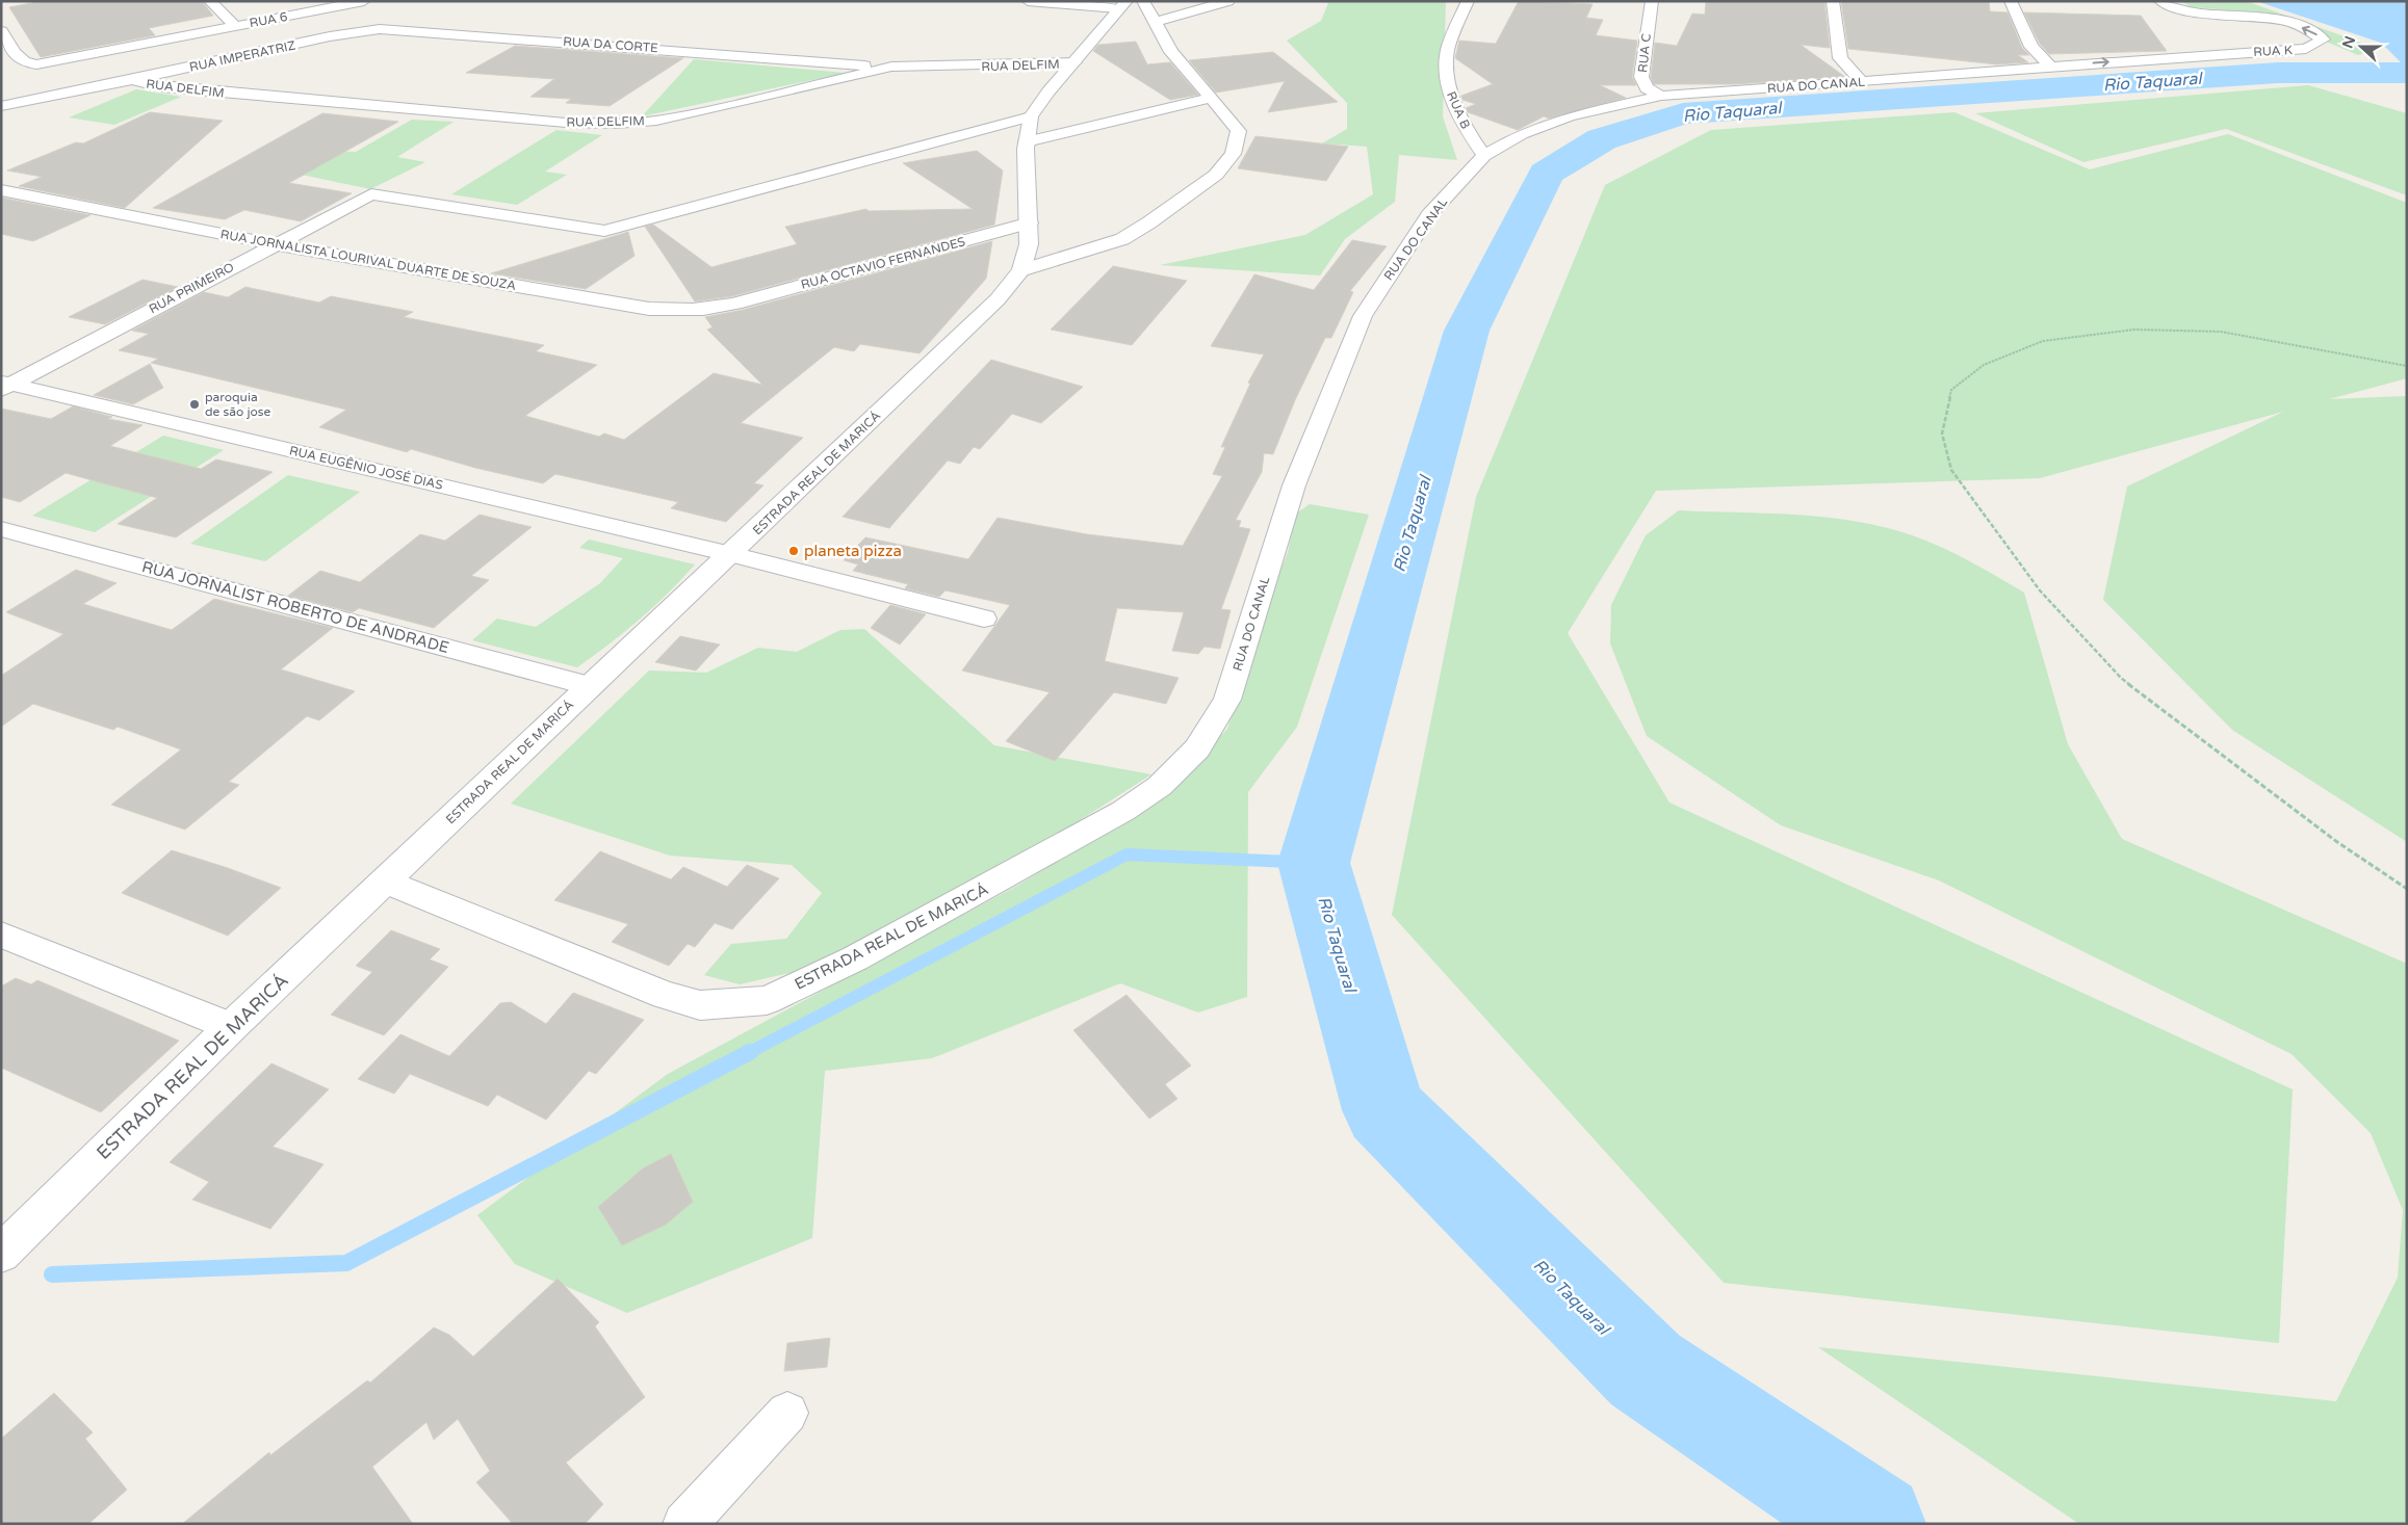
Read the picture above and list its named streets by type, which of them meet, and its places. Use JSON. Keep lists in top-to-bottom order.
{
  "streets": {
    "street": [
      "RUA 6",
      "RUA DA CORTE",
      "RUA K",
      "RUA C",
      "RUA IMPERATRIZ",
      "RUA DELFIM",
      "RUA DO CANAL",
      "RUA B",
      "RUA JORNALISTA LOURIVAL DUARTE DE SOUZA",
      "RUA OCTAVIO FERNANDES",
      "RUA PRIMEIRO",
      "RUA EUGÊNIO JOSÉ DIAS",
      "ESTRADA REAL DE MARICÁ",
      "RUA JORNALIST ROBERTO DE ANDRADE"
    ]
  },
  "crossings": [
    ["RUA DA CORTE", "RUA IMPERATRIZ"],
    ["RUA DA CORTE", "RUA DELFIM"],
    ["RUA K", "RUA DO CANAL"],
    ["RUA C", "RUA DO CANAL"],
    ["RUA IMPERATRIZ", "RUA DELFIM"],
    ["RUA DO CANAL", "RUA B"],
    ["RUA DO CANAL", "ESTRADA REAL DE MARICÁ"],
    ["RUA JORNALISTA LOURIVAL DUARTE DE SOUZA", "RUA OCTAVIO FERNANDES"],
    ["RUA JORNALISTA LOURIVAL DUARTE DE SOUZA", "RUA PRIMEIRO"],
    ["RUA OCTAVIO FERNANDES", "ESTRADA REAL DE MARICÁ"],
    ["RUA PRIMEIRO", "RUA EUGÊNIO JOSÉ DIAS"],
    ["RUA PRIMEIRO", "ESTRADA REAL DE MARICÁ"],
    ["RUA EUGÊNIO JOSÉ DIAS", "ESTRADA REAL DE MARICÁ"],
    ["ESTRADA REAL DE MARICÁ", "RUA JORNALIST ROBERTO DE ANDRADE"]
  ],
  "water": ["Rio Taquaral"],
  "places": ["paroquia de são jose", "planeta pizza"],
  "north": "left"
}
